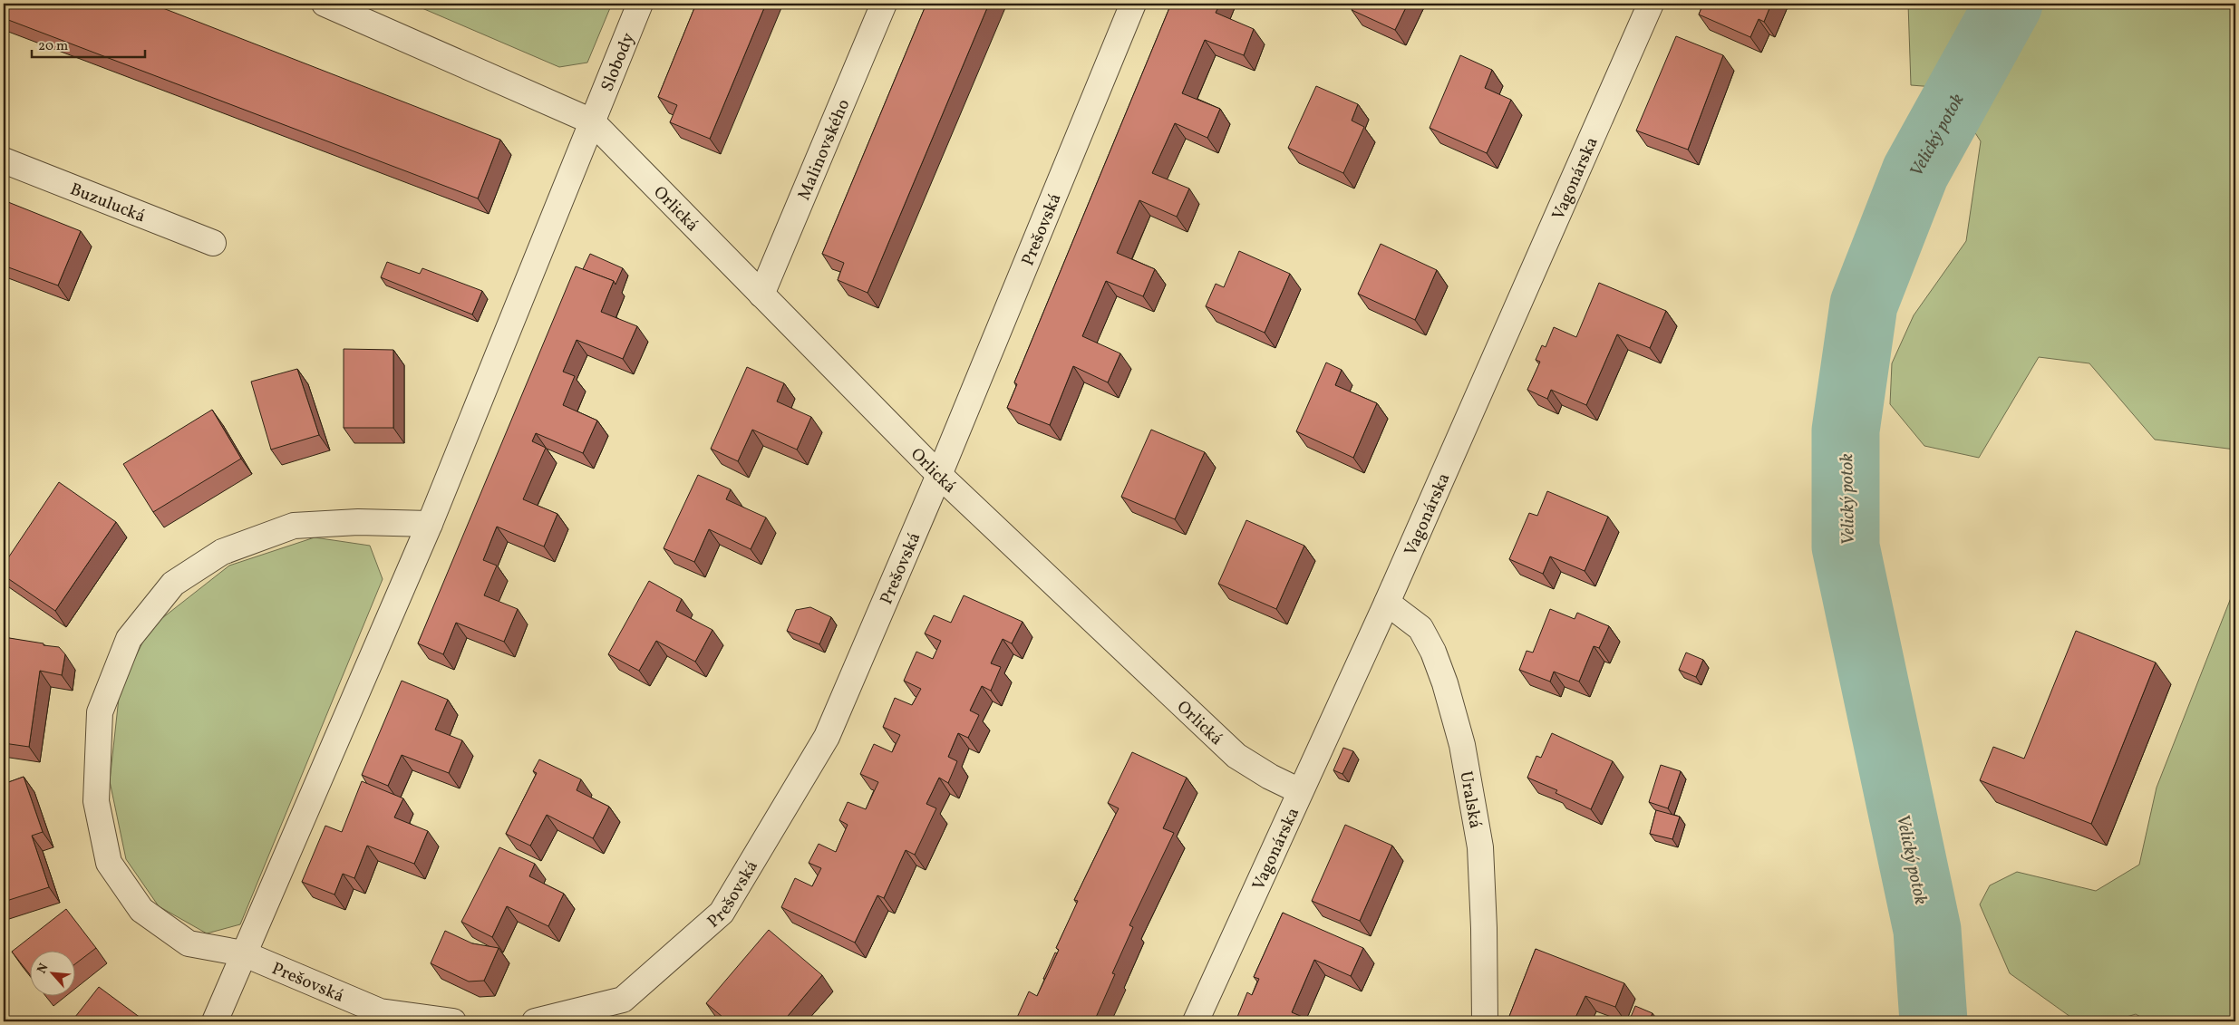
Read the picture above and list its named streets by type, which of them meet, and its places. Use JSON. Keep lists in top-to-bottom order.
{
  "streets": {
    "street": [
      "Slobody",
      "Malinovského",
      "Vagonárska",
      "Buzulucká",
      "Orlická",
      "Prešovská",
      "Uralská"
    ]
  },
  "crossings": [
    ["Slobody", "Orlická"],
    ["Slobody", "Prešovská"],
    ["Malinovského", "Orlická"],
    ["Vagonárska", "Orlická"],
    ["Vagonárska", "Uralská"],
    ["Orlická", "Prešovská"]
  ],
  "water": ["Velický potok"],
  "scale_bar": "20 m",
  "north": "top left"
}
